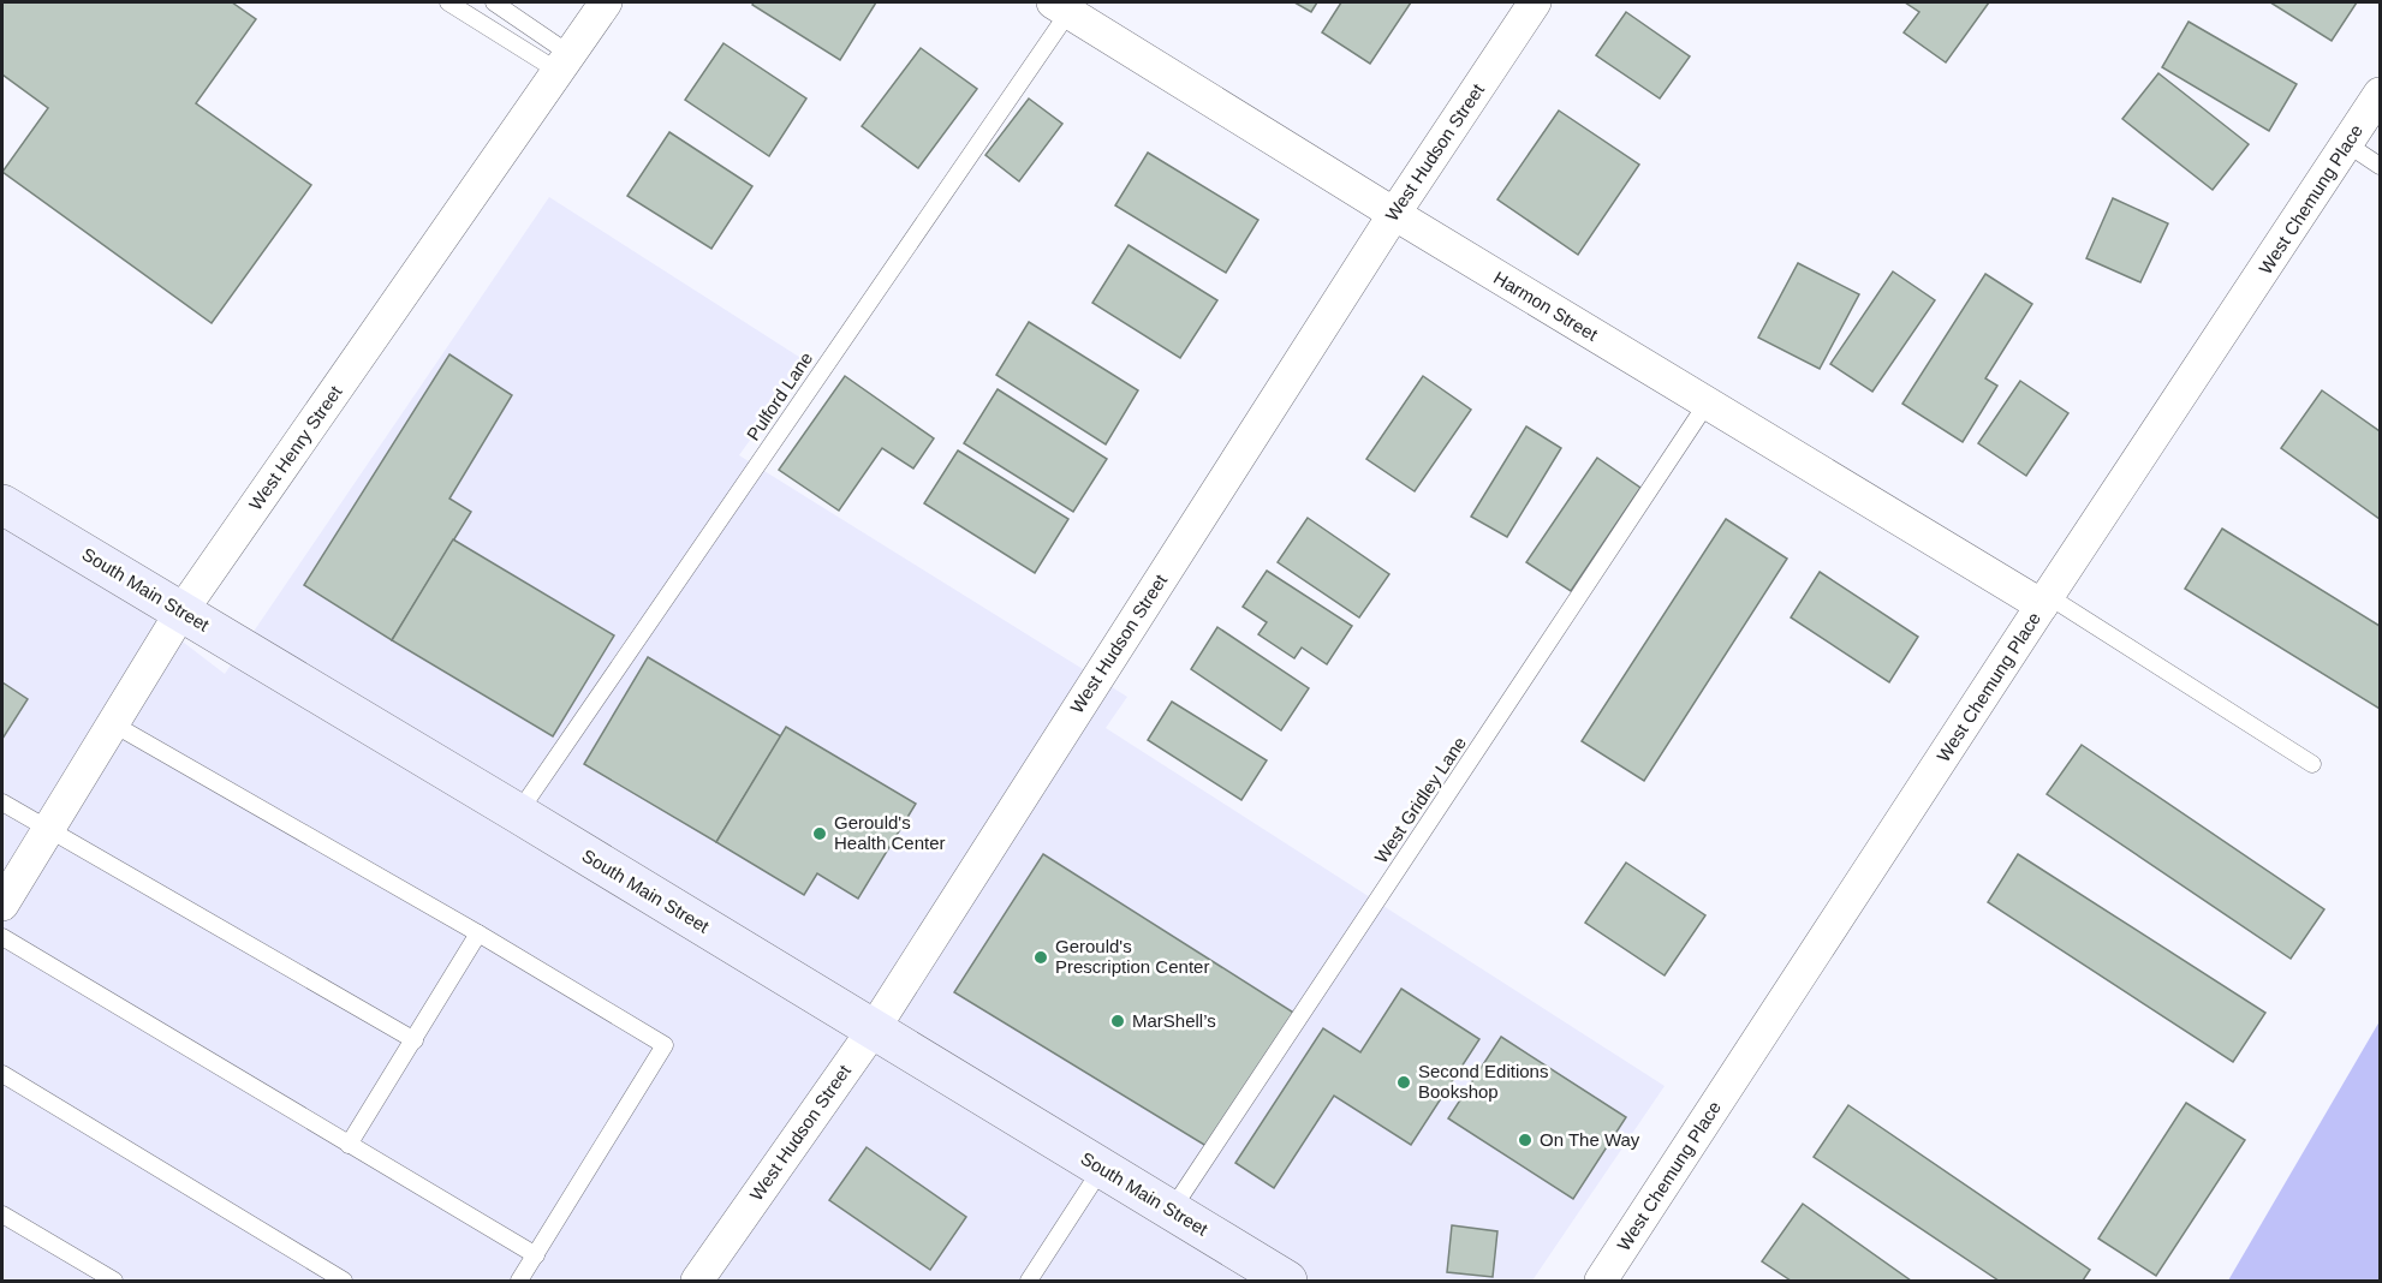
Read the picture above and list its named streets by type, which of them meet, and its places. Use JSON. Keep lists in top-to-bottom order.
{
  "streets": {
    "main road": ["South Main Street"],
    "street": [
      "West Hudson Street",
      "West Chemung Place",
      "Harmon Street",
      "West Henry Street"
    ],
    "lane": ["Pulford Lane", "West Gridley Lane"]
  },
  "crossings": [
    ["West Hudson Street", "Harmon Street"],
    ["West Hudson Street", "South Main Street"],
    ["West Chemung Place", "Harmon Street"],
    ["Harmon Street", "Pulford Lane"],
    ["Harmon Street", "West Gridley Lane"],
    ["Pulford Lane", "South Main Street"],
    ["West Henry Street", "South Main Street"],
    ["South Main Street", "West Gridley Lane"]
  ],
  "places": [
    "Gerould's Health Center",
    "Gerould's Prescription Center",
    "MarShell’s",
    "Second Editions Bookshop",
    "On The Way"
  ]
}
